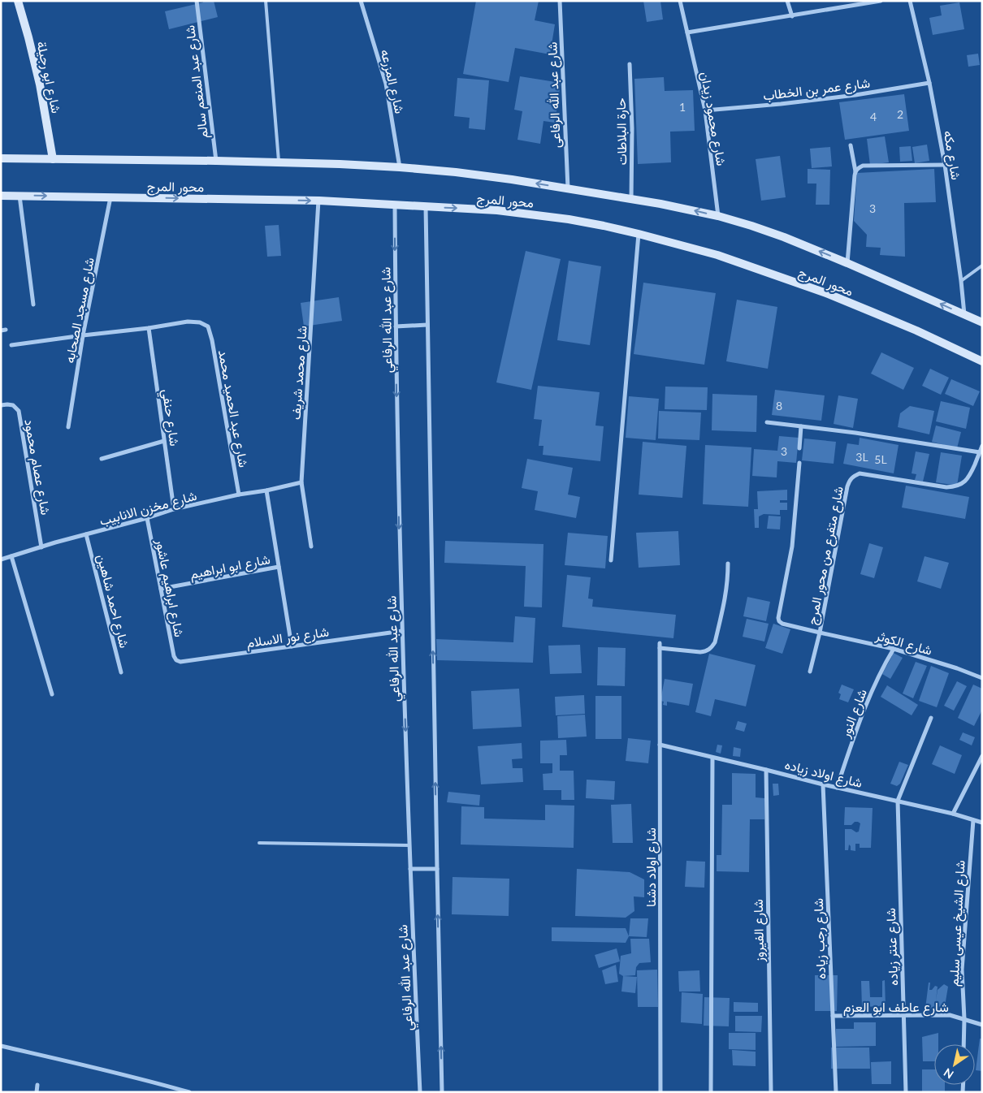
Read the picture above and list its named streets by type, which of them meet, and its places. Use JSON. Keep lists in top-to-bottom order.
{
  "streets": {
    "main road": ["شارع ابو رجيلة", "محور المرج"],
    "street": [
      "شارع المزرعه",
      "شارع عبد المنعم سالم",
      "شارع عمر بن الخطاب",
      "شارع عبد الله الرفاعى",
      "شارع محمود زيدان",
      "حارة البلاطات",
      "شارع مكه",
      "شارع مسجد الصحابه",
      "شارع عبد الله الرفاعي",
      "شارع محمد شريف",
      "شارع عبد الحميد محمد",
      "شارع حنفي",
      "شارع عصام محمود",
      "شارع مخزن الانابيب",
      "شارع متفرع من محور المرج",
      "شارع ابو ابراهيم",
      "شارع ابراهيم عاشور",
      "شارع احمد شاهين",
      "شارع نور الاسلام",
      "شارع الكوثر",
      "شارع النور",
      "شارع اولاد زياده",
      "شارع اولاد دشنا",
      "شارع الشيخ عيسى سليم",
      "شارع الفيروز",
      "شارع رجب زياده",
      "شارع عنتر زياده",
      "شارع عاطف ابو العزم"
    ]
  },
  "crossings": [
    ["شارع ابو رجيلة", "محور المرج"],
    ["شارع المزرعه", "محور المرج"],
    ["شارع عبد المنعم سالم", "محور المرج"],
    ["شارع عمر بن الخطاب", "شارع محمود زيدان"],
    ["شارع عمر بن الخطاب", "شارع مكه"],
    ["شارع عبد الله الرفاعى", "محور المرج"],
    ["شارع محمود زيدان", "محور المرج"],
    ["حارة البلاطات", "محور المرج"],
    ["شارع مكه", "محور المرج"],
    ["محور المرج", "شارع مسجد الصحابه"],
    ["محور المرج", "شارع عبد الله الرفاعي"],
    ["محور المرج", "شارع محمد شريف"],
    ["شارع عبد الله الرفاعي", "شارع نور الاسلام"],
    ["شارع محمد شريف", "شارع مخزن الانابيب"],
    ["شارع عبد الحميد محمد", "شارع حنفي"],
    ["شارع عبد الحميد محمد", "شارع مخزن الانابيب"],
    ["شارع حنفي", "شارع مخزن الانابيب"],
    ["شارع عصام محمود", "شارع مخزن الانابيب"],
    ["شارع مخزن الانابيب", "شارع ابراهيم عاشور"],
    ["شارع مخزن الانابيب", "شارع احمد شاهين"],
    ["شارع متفرع من محور المرج", "شارع الكوثر"],
    ["شارع ابو ابراهيم", "شارع ابراهيم عاشور"],
    ["شارع ابراهيم عاشور", "شارع نور الاسلام"],
    ["شارع الكوثر", "شارع النور"],
    ["شارع النور", "شارع اولاد زياده"],
    ["شارع اولاد زياده", "شارع اولاد دشنا"],
    ["شارع اولاد زياده", "شارع الشيخ عيسى سليم"],
    ["شارع اولاد زياده", "شارع الفيروز"],
    ["شارع اولاد زياده", "شارع رجب زياده"],
    ["شارع اولاد زياده", "شارع عنتر زياده"],
    ["شارع الشيخ عيسى سليم", "شارع عاطف ابو العزم"],
    ["شارع رجب زياده", "شارع عاطف ابو العزم"],
    ["شارع عنتر زياده", "شارع عاطف ابو العزم"]
  ],
  "house_numbers": [
    "1",
    "2",
    "4",
    "3",
    "8",
    "3",
    "3L",
    "5L"
  ],
  "north": "bottom left"
}
